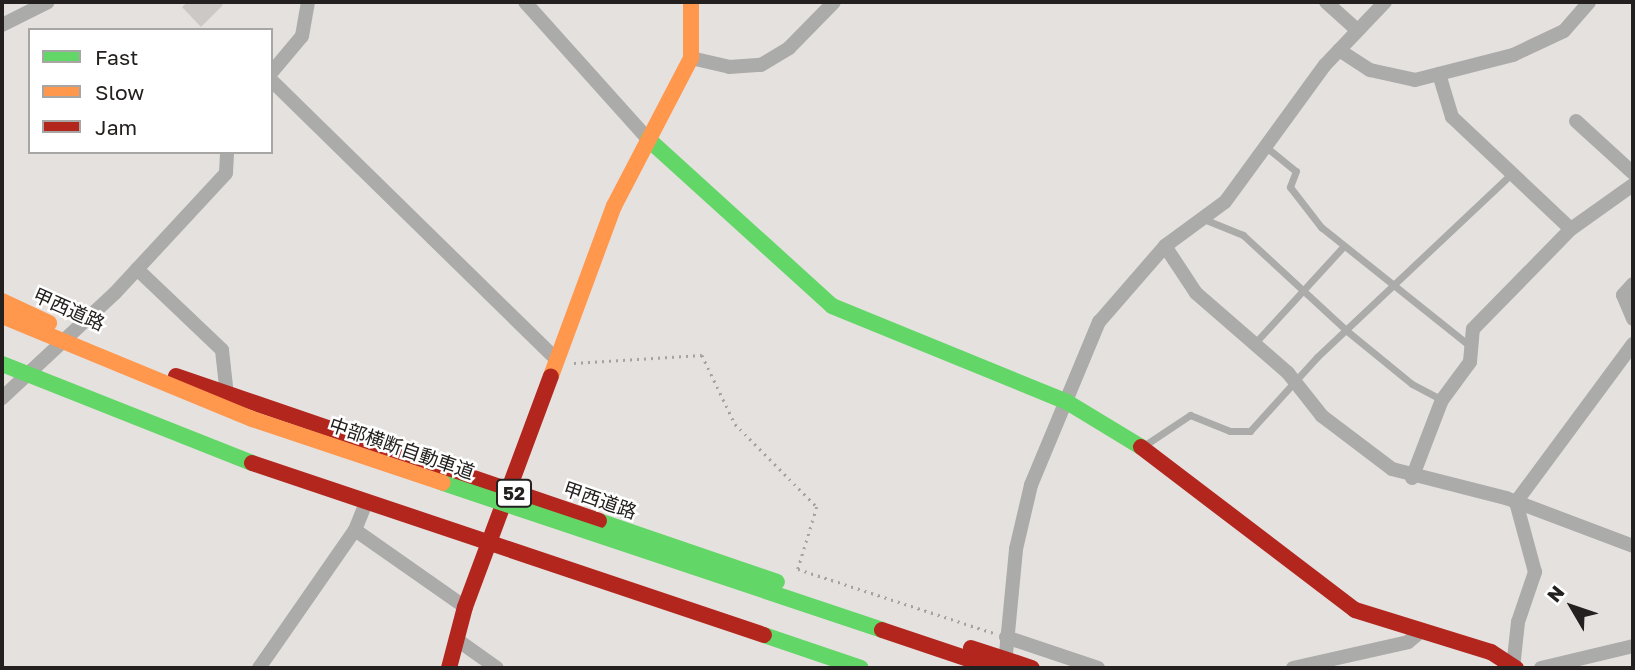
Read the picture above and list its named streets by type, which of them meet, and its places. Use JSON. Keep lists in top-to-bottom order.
{
  "streets": {
    "main road": ["甲西道路", "中部横断自動車道", "52"]
  },
  "crossings": [
    ["甲西道路", "中部横断自動車道"]
  ],
  "legend": ["Fast", "Slow", "Jam"],
  "north": "top left"
}
